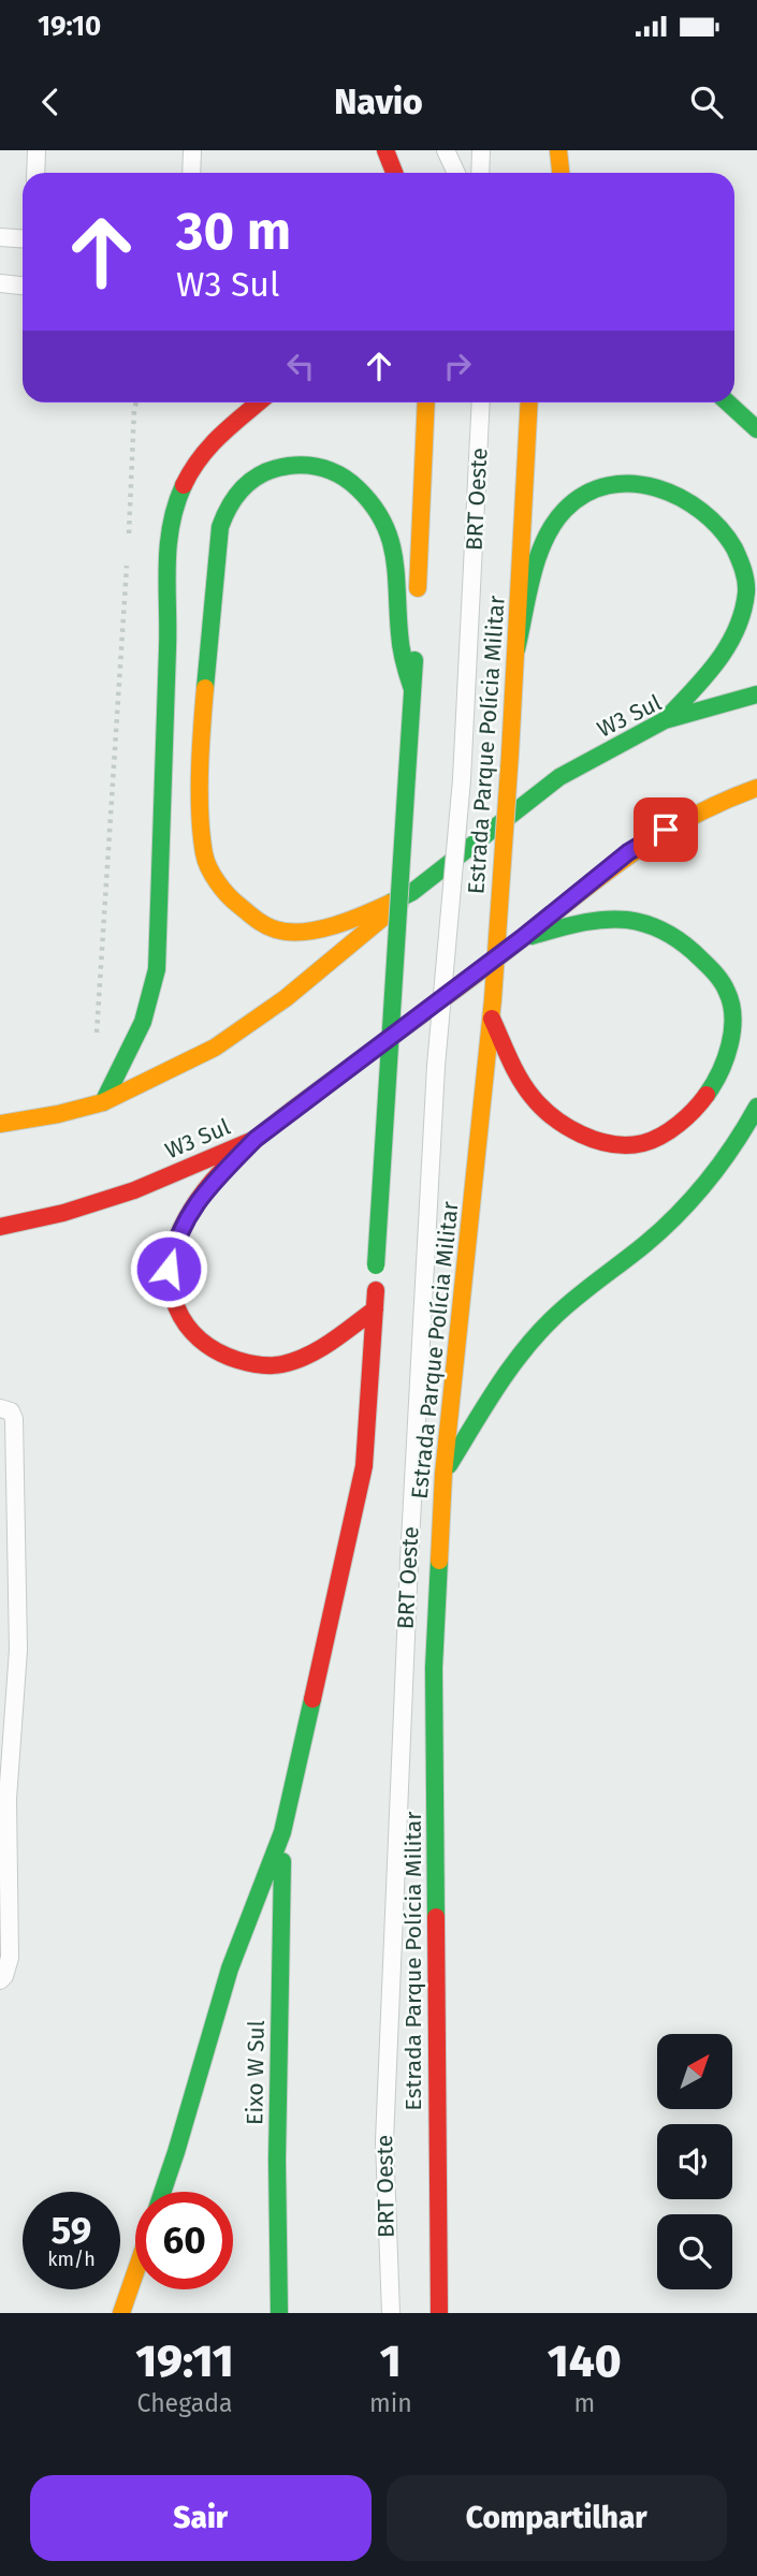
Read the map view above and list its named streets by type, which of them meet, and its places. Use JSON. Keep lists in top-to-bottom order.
{
  "streets": {
    "main road": ["W3 Sul", "Estrada Parque Polícia Militar", "Eixo W Sul"],
    "lane": ["BRT Oeste"]
  },
  "north": "top right",
  "page": {
    "status": "19:10",
    "header": "Navio",
    "turn": ["30 m", "W3 Sul"],
    "speed": "59 km/h",
    "limit": "60",
    "eta": [
      "19:11",
      "Chegada",
      "1",
      "min",
      "140",
      "m"
    ],
    "buttons": ["Sair", "Compartilhar"]
  }
}
